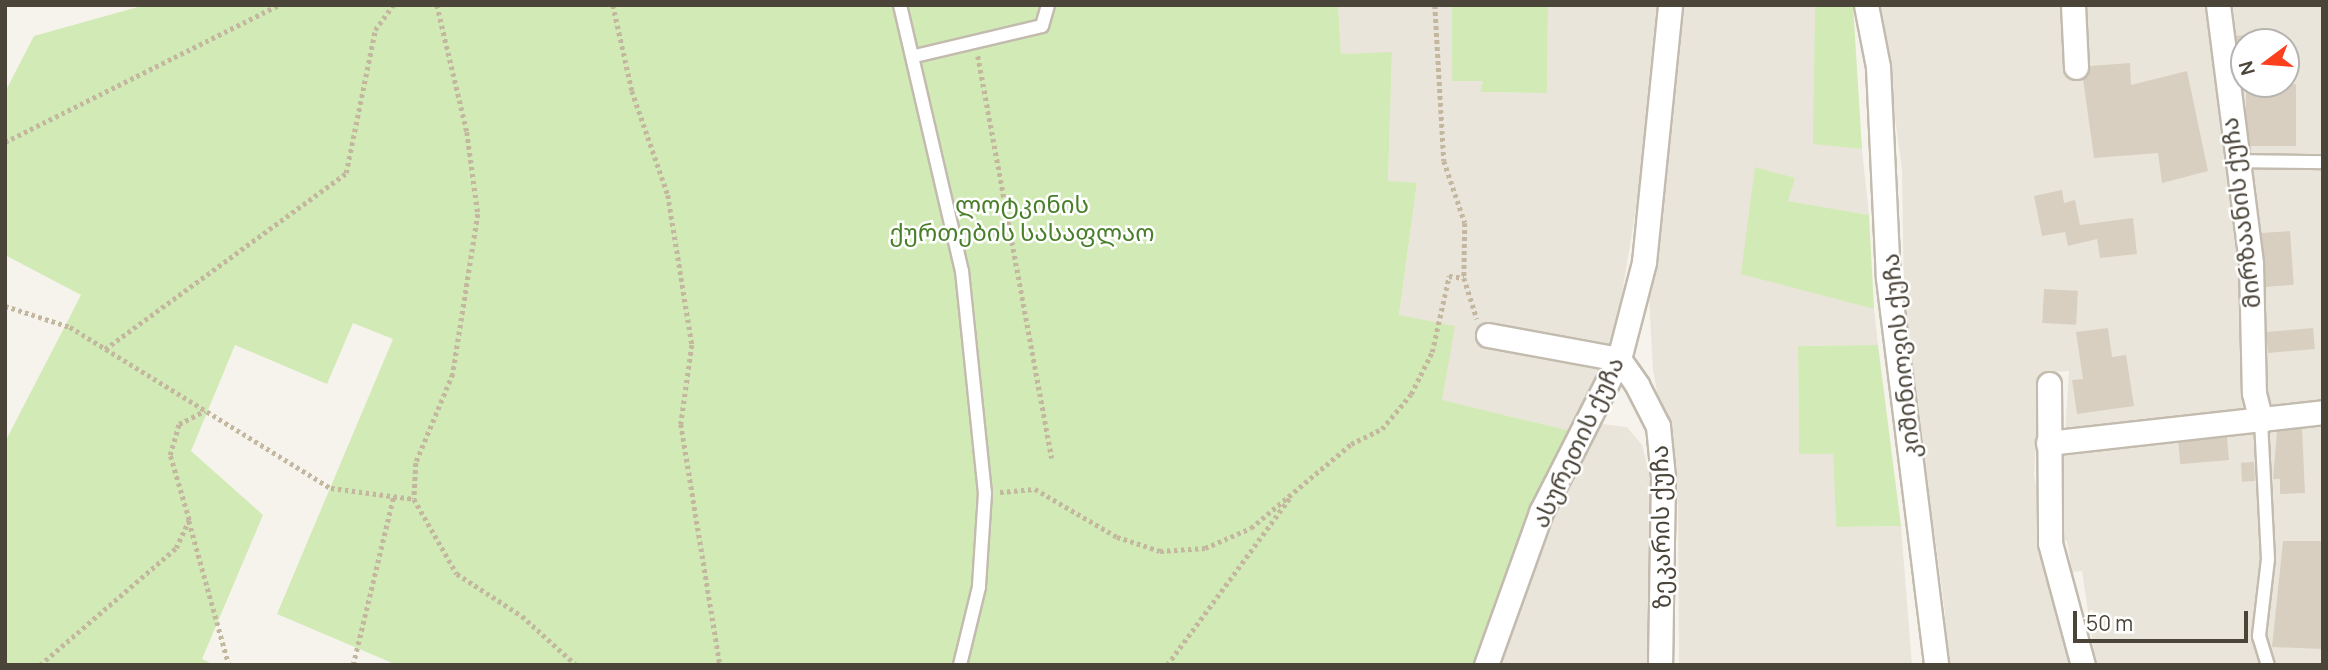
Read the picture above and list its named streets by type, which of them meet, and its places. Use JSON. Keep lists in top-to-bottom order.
{
  "streets": {
    "street": [
      "მირზაანის ქუჩა",
      "კიშინიოვის ქუჩა",
      "ასურეთის ქუჩა",
      "ზეკარის ქუჩა"
    ]
  },
  "crossings": [
    ["ასურეთის ქუჩა", "ზეკარის ქუჩა"]
  ],
  "parks": ["ლოტკინის ქურთების სასაფლაო"],
  "scale_bar": "50 m",
  "north": "left"
}
